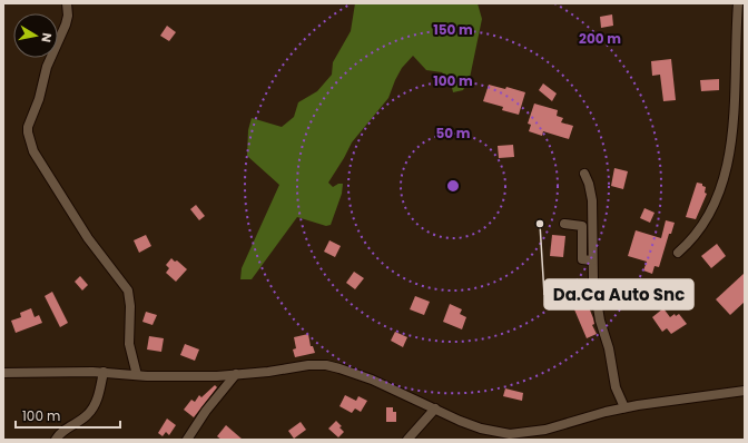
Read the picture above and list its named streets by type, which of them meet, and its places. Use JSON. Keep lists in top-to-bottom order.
{
  "places": ["Da.Ca Auto Snc"],
  "scale_bar": "100 m",
  "north": "right",
  "rings": [
    "150 m",
    "200 m",
    "100 m",
    "50 m"
  ]
}
